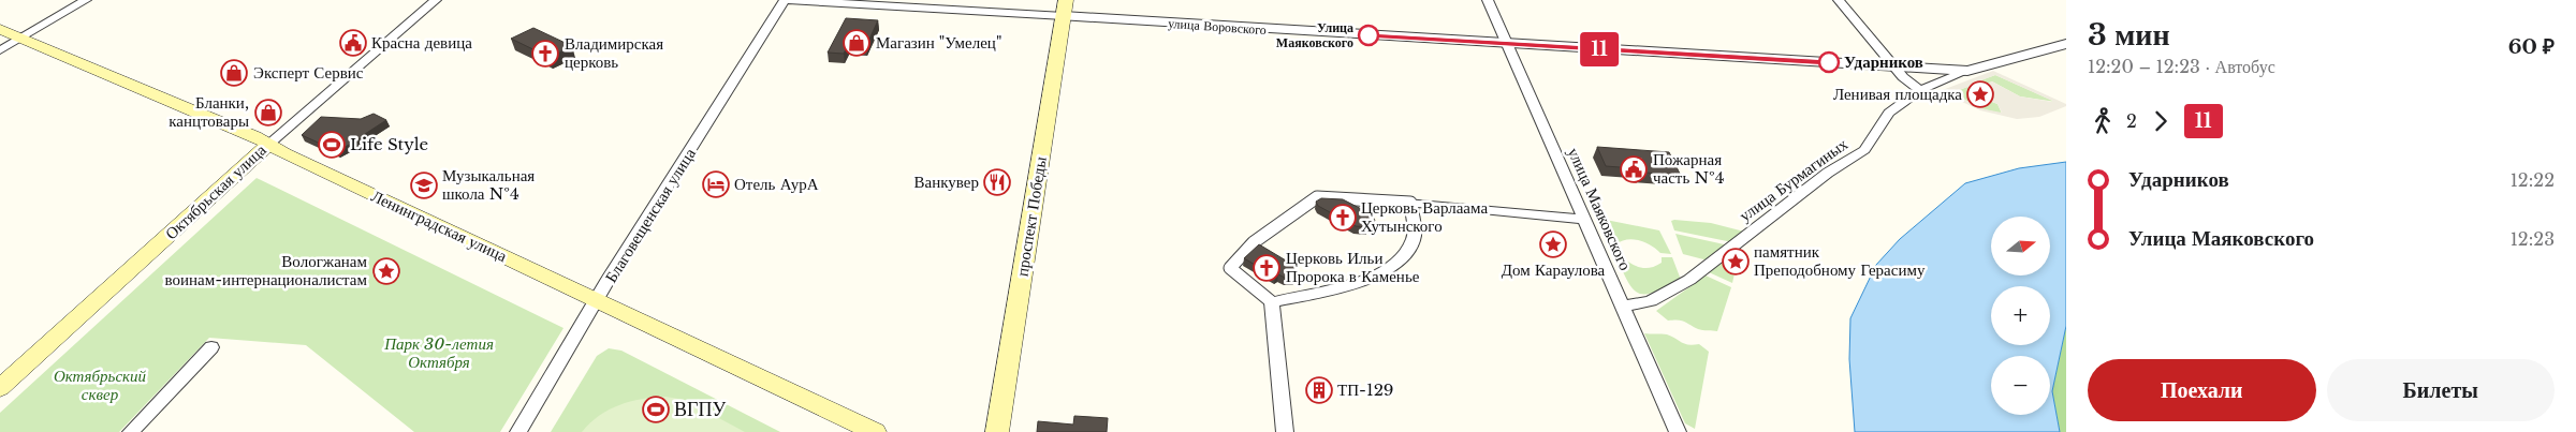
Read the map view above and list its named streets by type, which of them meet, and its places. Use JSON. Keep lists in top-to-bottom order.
{
  "streets": {
    "main road": ["Октябрьская улица", "проспект Победы", "Ленинградская улица"],
    "street": [
      "улица Воровского",
      "улица Бурмагиных",
      "улица Маяковского",
      "Благовещенская улица"
    ]
  },
  "crossings": [
    ["улица Воровского", "улица Бурмагиных"],
    ["улица Воровского", "улица Маяковского"],
    ["улица Воровского", "проспект Победы"],
    ["улица Бурмагиных", "улица Маяковского"],
    ["Октябрьская улица", "Ленинградская улица"],
    ["Благовещенская улица", "Ленинградская улица"]
  ],
  "parks": ["Парк 30-летия Октября", "Октябрьский сквер"],
  "places": {
    "other": ["Улица Маяковского", "Ударников"],
    "public building": ["Красна девица", "Пожарная часть №4"],
    "shop": ["Магазин \"Умелец\"", "Эксперт Сервис", "Бланки, канцтовары"],
    "church": ["Владимирская церковь", "Церковь Варлаама Хутынского", "Церковь Ильи Пророка в Каменье"],
    "place": [
      "Ленивая площадка",
      "Дом Караулова",
      "памятник Преподобному Герасиму",
      "Вологжанам воинам-интернационалистам"
    ],
    "sports": ["Life Style", "ВГПУ"],
    "restaurant": ["Ванкувер"],
    "hotel": ["Отель АурА"],
    "school or university": ["Музыкальная школа №4"],
    "building": ["ТП-129"]
  },
  "lines": ["bus line 11"],
  "north": "right",
  "page": {
    "on_map": "11",
    "heading": ["3 мин", "12:20 – 12:23 · Автобус", "60 ₽"],
    "legs": ["2", "11"],
    "list": [
      {
        "name": "Ударников",
        "value": "12:22"
      },
      {
        "name": "Улица Маяковского",
        "value": "12:23"
      }
    ],
    "map_buttons": ["+", "−"],
    "buttons": ["Поехали", "Билеты"]
  }
}
